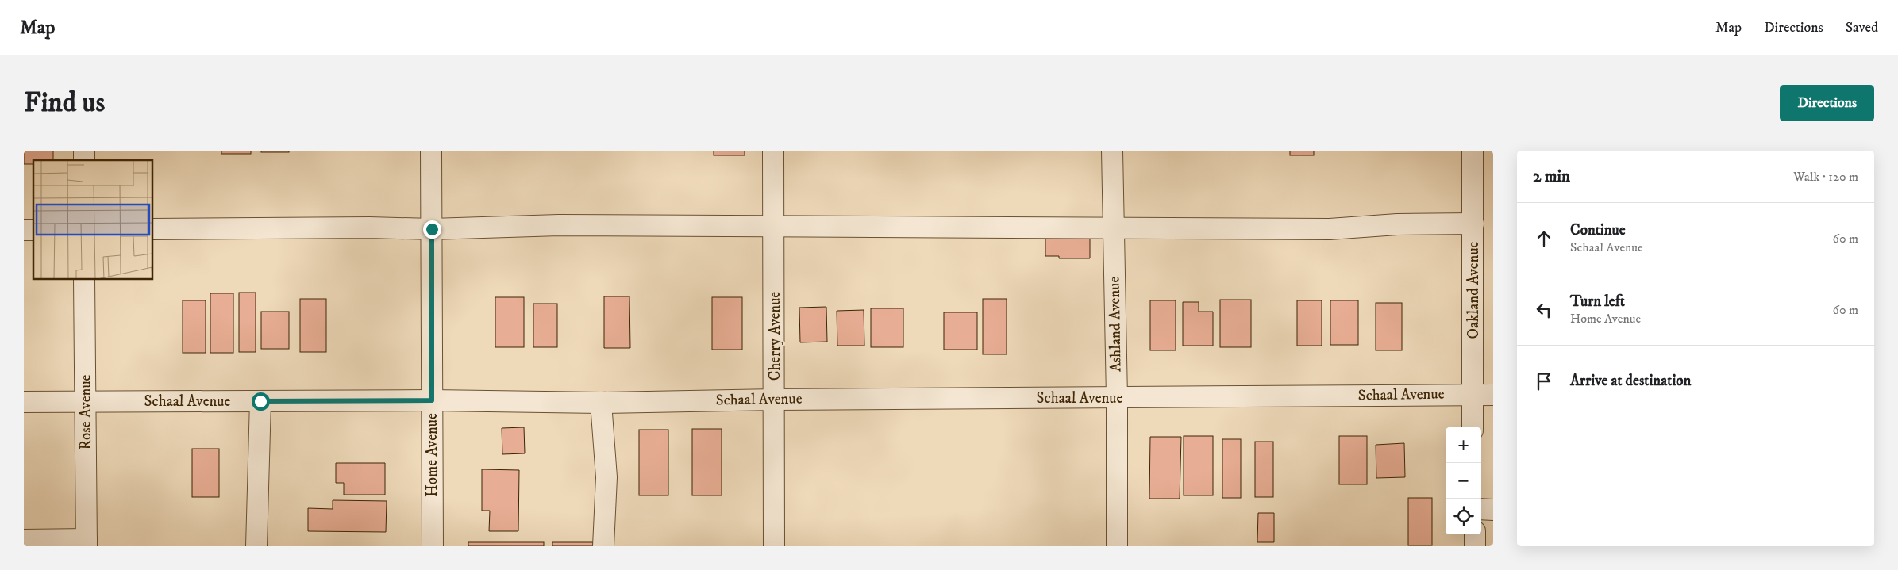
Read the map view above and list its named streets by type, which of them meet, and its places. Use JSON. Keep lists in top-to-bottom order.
{
  "streets": {
    "street": [
      "Oakland Avenue",
      "Ashland Avenue",
      "Cherry Avenue",
      "Schaal Avenue",
      "Rose Avenue",
      "Home Avenue"
    ]
  },
  "crossings": [
    ["Oakland Avenue", "Schaal Avenue"],
    ["Ashland Avenue", "Schaal Avenue"],
    ["Cherry Avenue", "Schaal Avenue"],
    ["Schaal Avenue", "Rose Avenue"],
    ["Schaal Avenue", "Home Avenue"]
  ],
  "page": {
    "header": "Map",
    "nav": ["Map", "Directions", "Saved"],
    "buttons": "Directions",
    "title": "Find us",
    "heading": ["2 min", "Walk · 120 m"],
    "list": [
      ["Continue", "Schaal Avenue", "60 m"],
      ["Turn left", "Home Avenue", "60 m"],
      "Arrive at destination"
    ],
    "map_buttons": ["+", "−"]
  }
}
